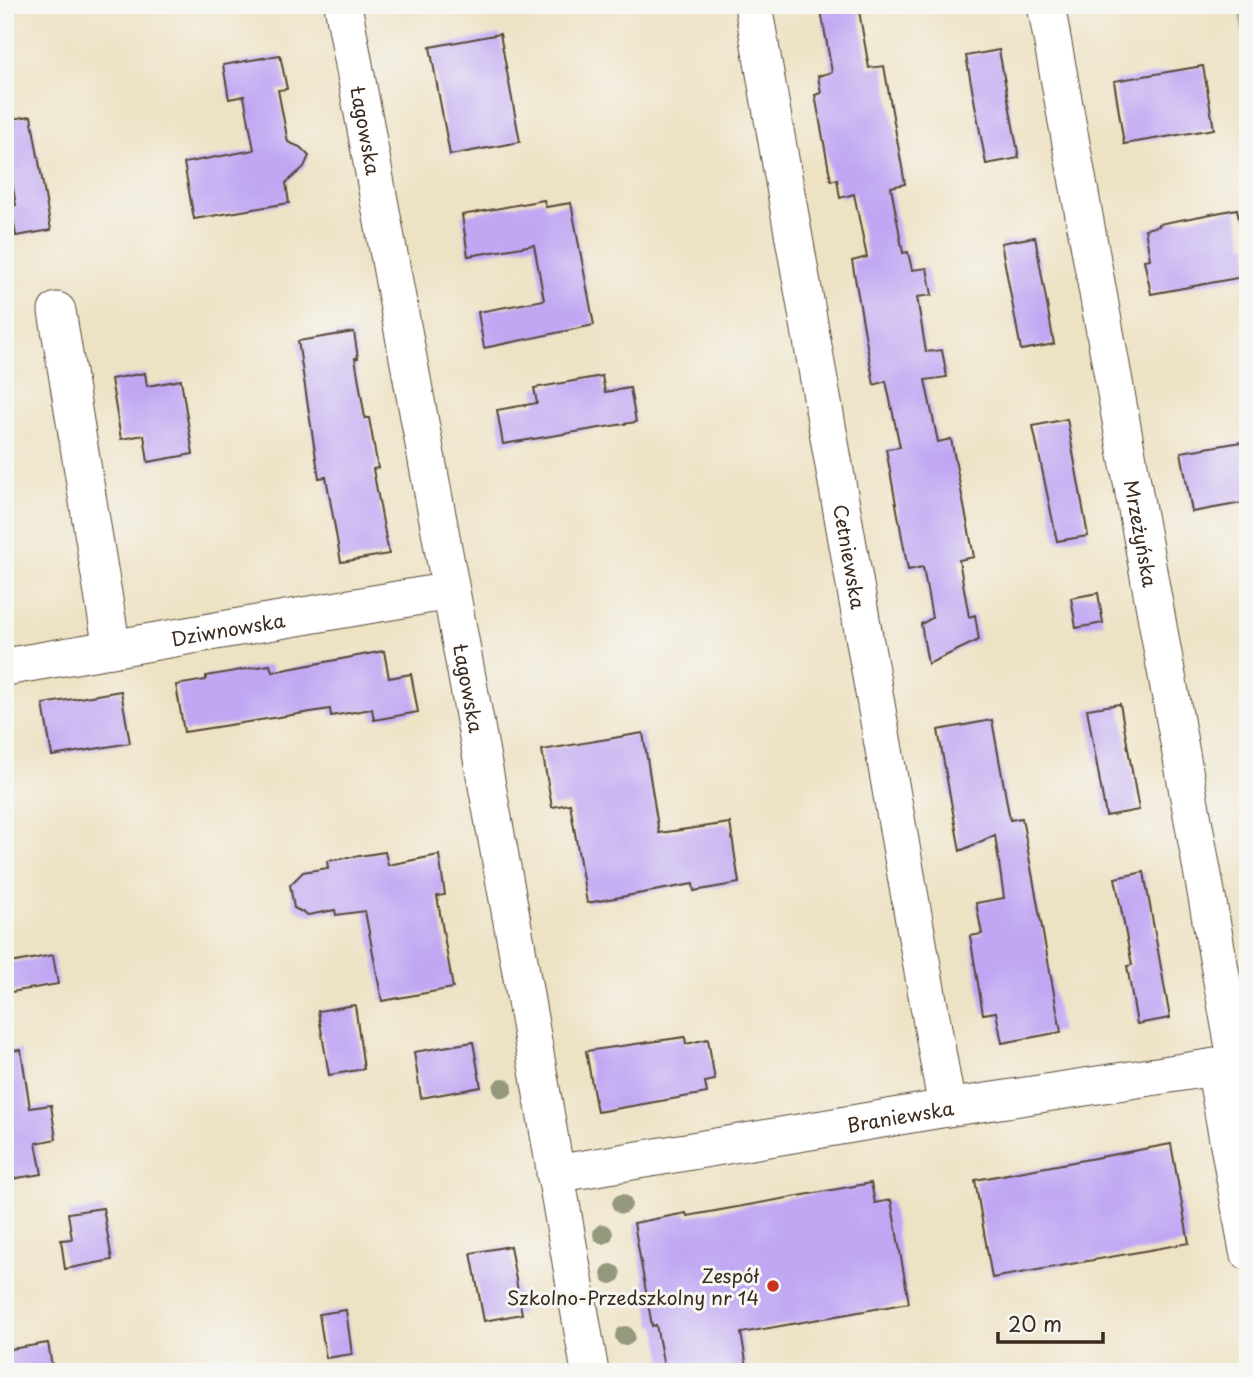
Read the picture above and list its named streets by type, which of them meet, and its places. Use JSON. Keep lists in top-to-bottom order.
{
  "streets": {
    "street": [
      "Łagowska",
      "Mrzeżyńska",
      "Cetniewska",
      "Dziwnowska",
      "Braniewska"
    ]
  },
  "crossings": [
    ["Łagowska", "Dziwnowska"],
    ["Łagowska", "Braniewska"],
    ["Mrzeżyńska", "Braniewska"],
    ["Cetniewska", "Braniewska"]
  ],
  "places": ["Zespół Szkolno-Przedszkolny nr 14"],
  "scale_bar": "20 m"
}
